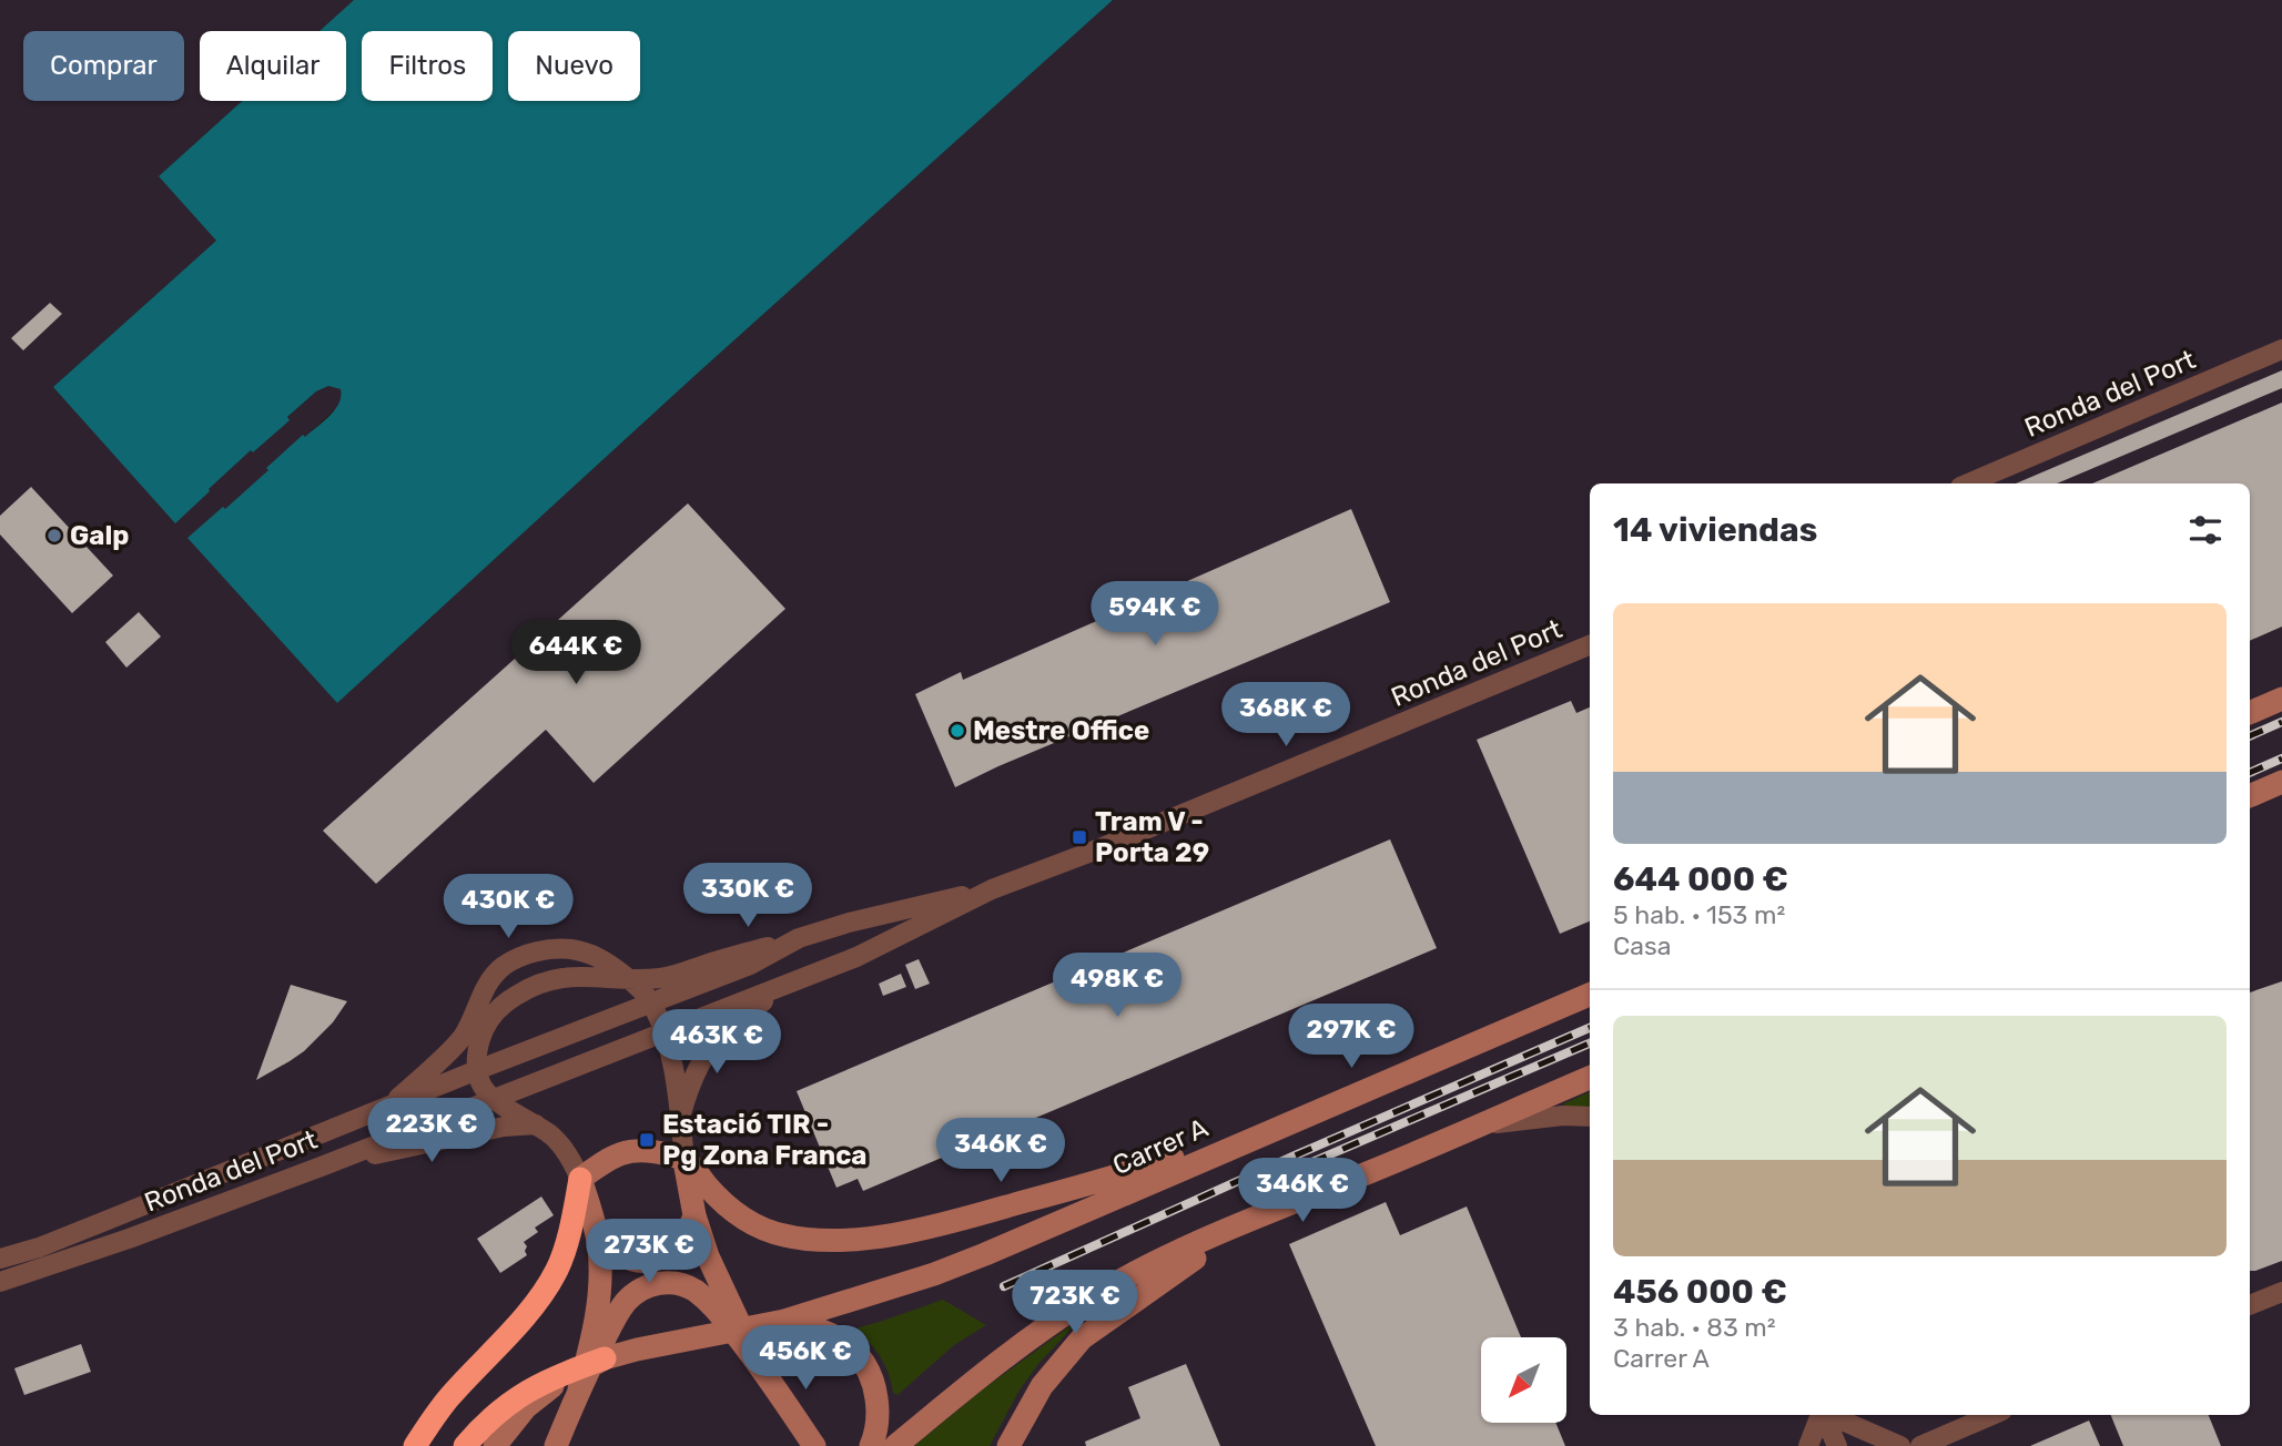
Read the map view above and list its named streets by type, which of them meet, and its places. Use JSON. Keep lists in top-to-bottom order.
{
  "streets": {
    "main road": ["Carrer A"],
    "street": ["Ronda del Port"]
  },
  "places": {
    "other": ["Galp", "Mestre Office"],
    "transit": ["Tram V - Porta 29", "Estació TIR - Pg Zona Franca"]
  },
  "north": "bottom left",
  "page": {
    "chip": [
      "Comprar",
      "Alquilar",
      "Filtros",
      "Nuevo"
    ],
    "heading": "14 viviendas",
    "list": [
      {
        "name": "644 000 €",
        "note": "5 hab. · 153 m² · Casa"
      },
      {
        "name": "456 000 €",
        "note": "3 hab. · 83 m² · Carrer A"
      }
    ],
    "price": [
      "594K €",
      "644K €",
      "368K €",
      "330K €",
      "430K €",
      "498K €",
      "297K €",
      "463K €",
      "223K €",
      "346K €",
      "346K €",
      "273K €",
      "723K €",
      "456K €"
    ]
  }
}
